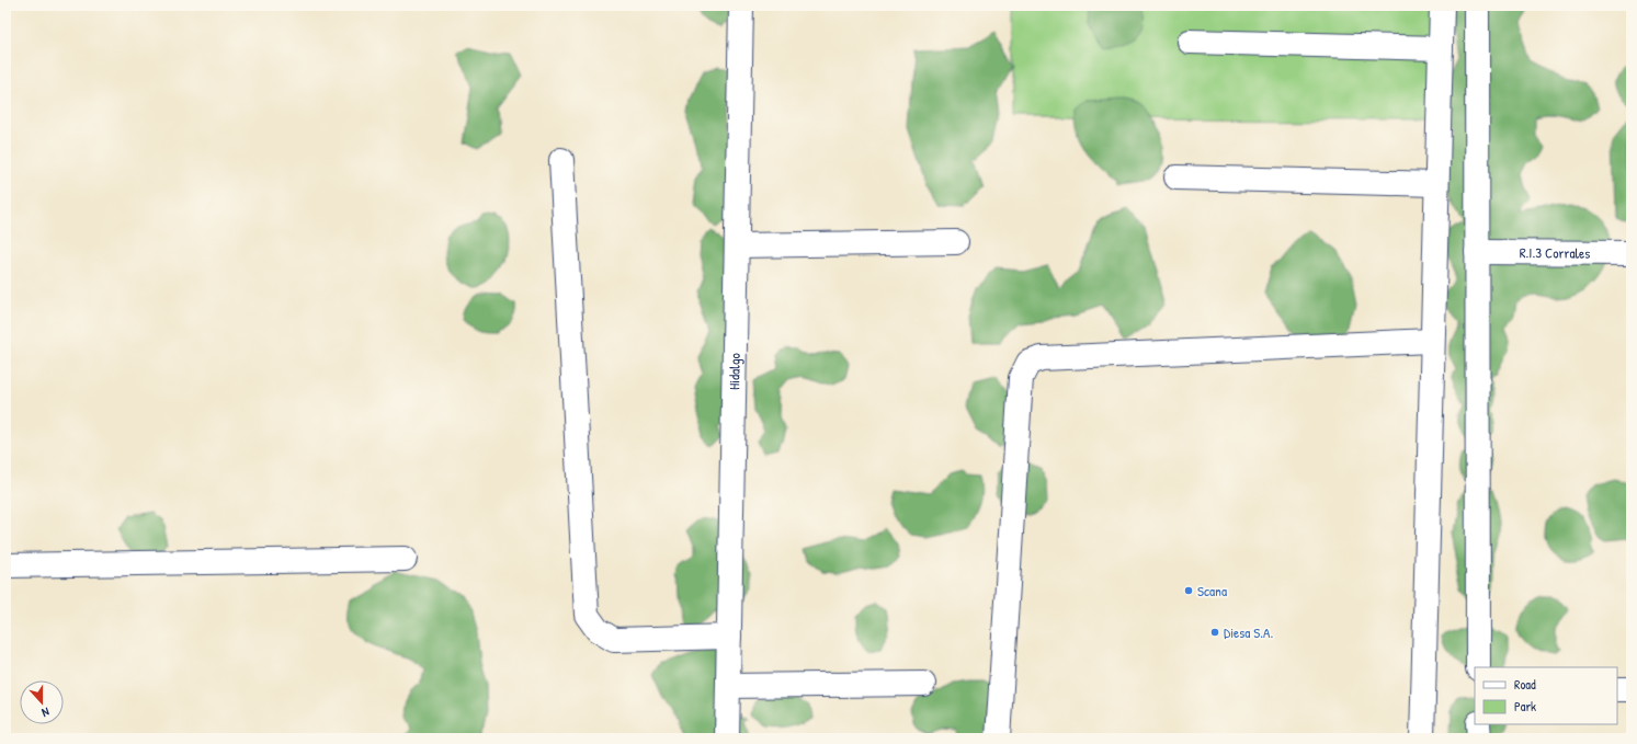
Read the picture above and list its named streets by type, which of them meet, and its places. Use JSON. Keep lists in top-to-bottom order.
{
  "streets": {
    "street": ["R.I.3 Corrales", "Hidalgo"]
  },
  "places": ["Scana", "Diesa S.A."],
  "legend": ["Road", "Park"],
  "north": "bottom"
}
